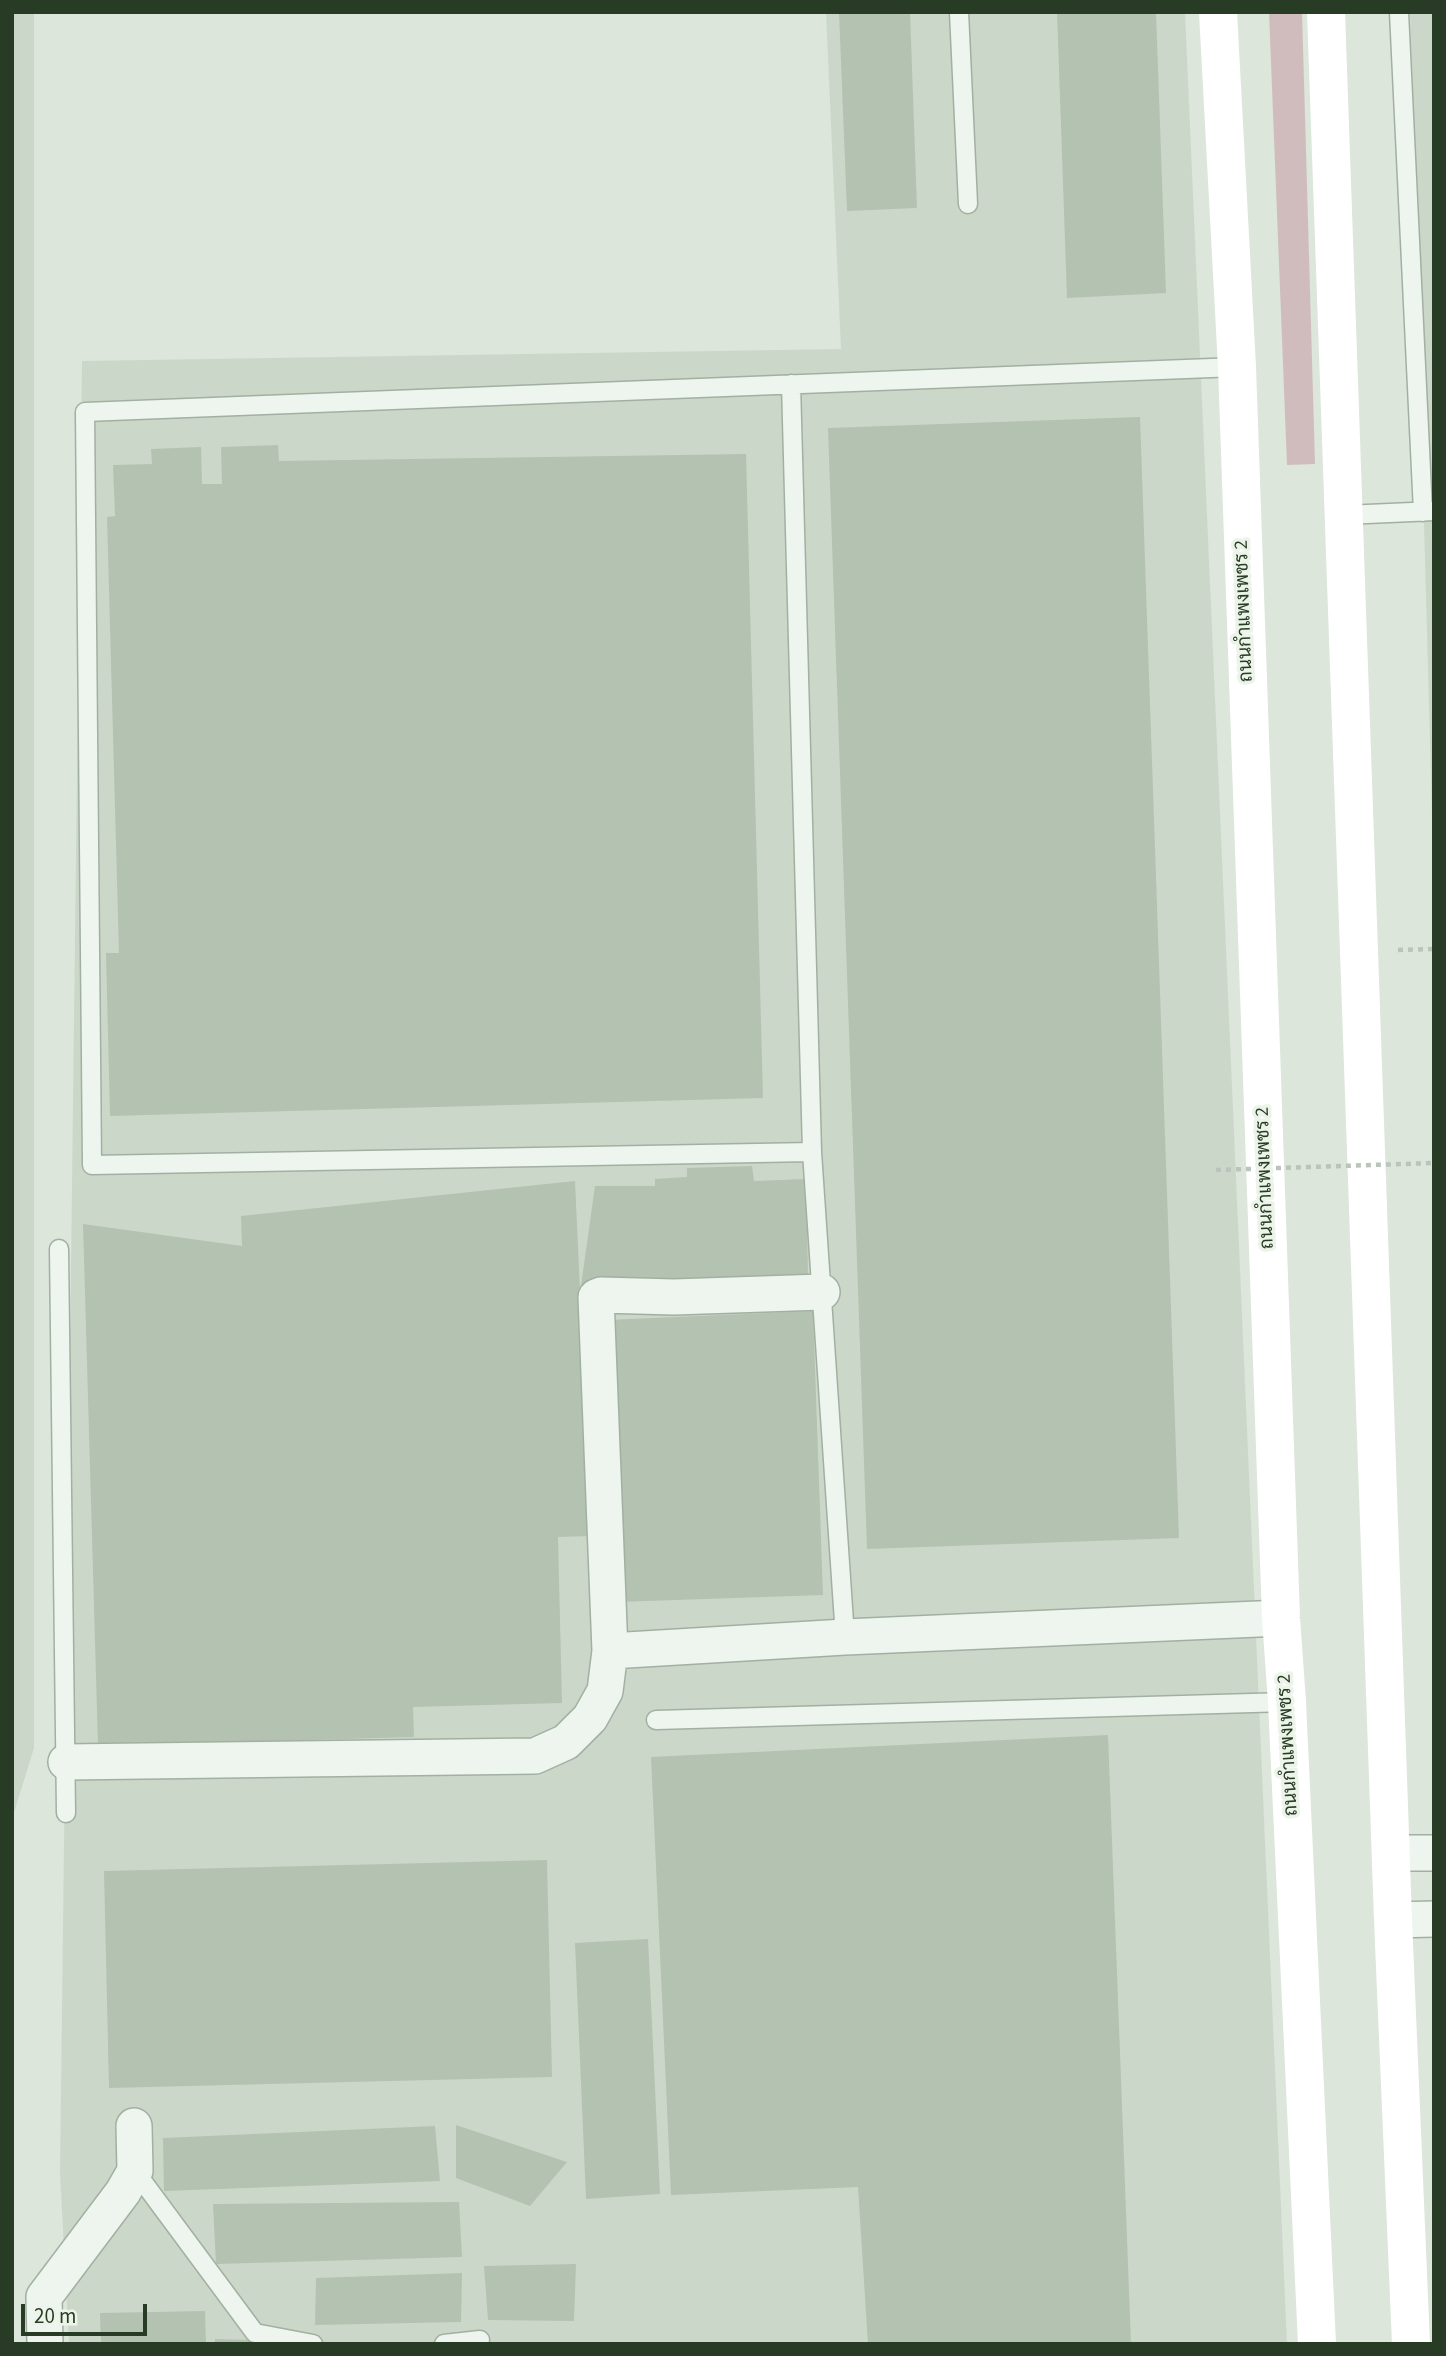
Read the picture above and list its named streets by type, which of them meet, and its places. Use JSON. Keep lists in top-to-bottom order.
{
  "streets": {
    "main road": ["ถนนกำแพงเพชร 2"]
  },
  "scale_bar": "20 m"
}
